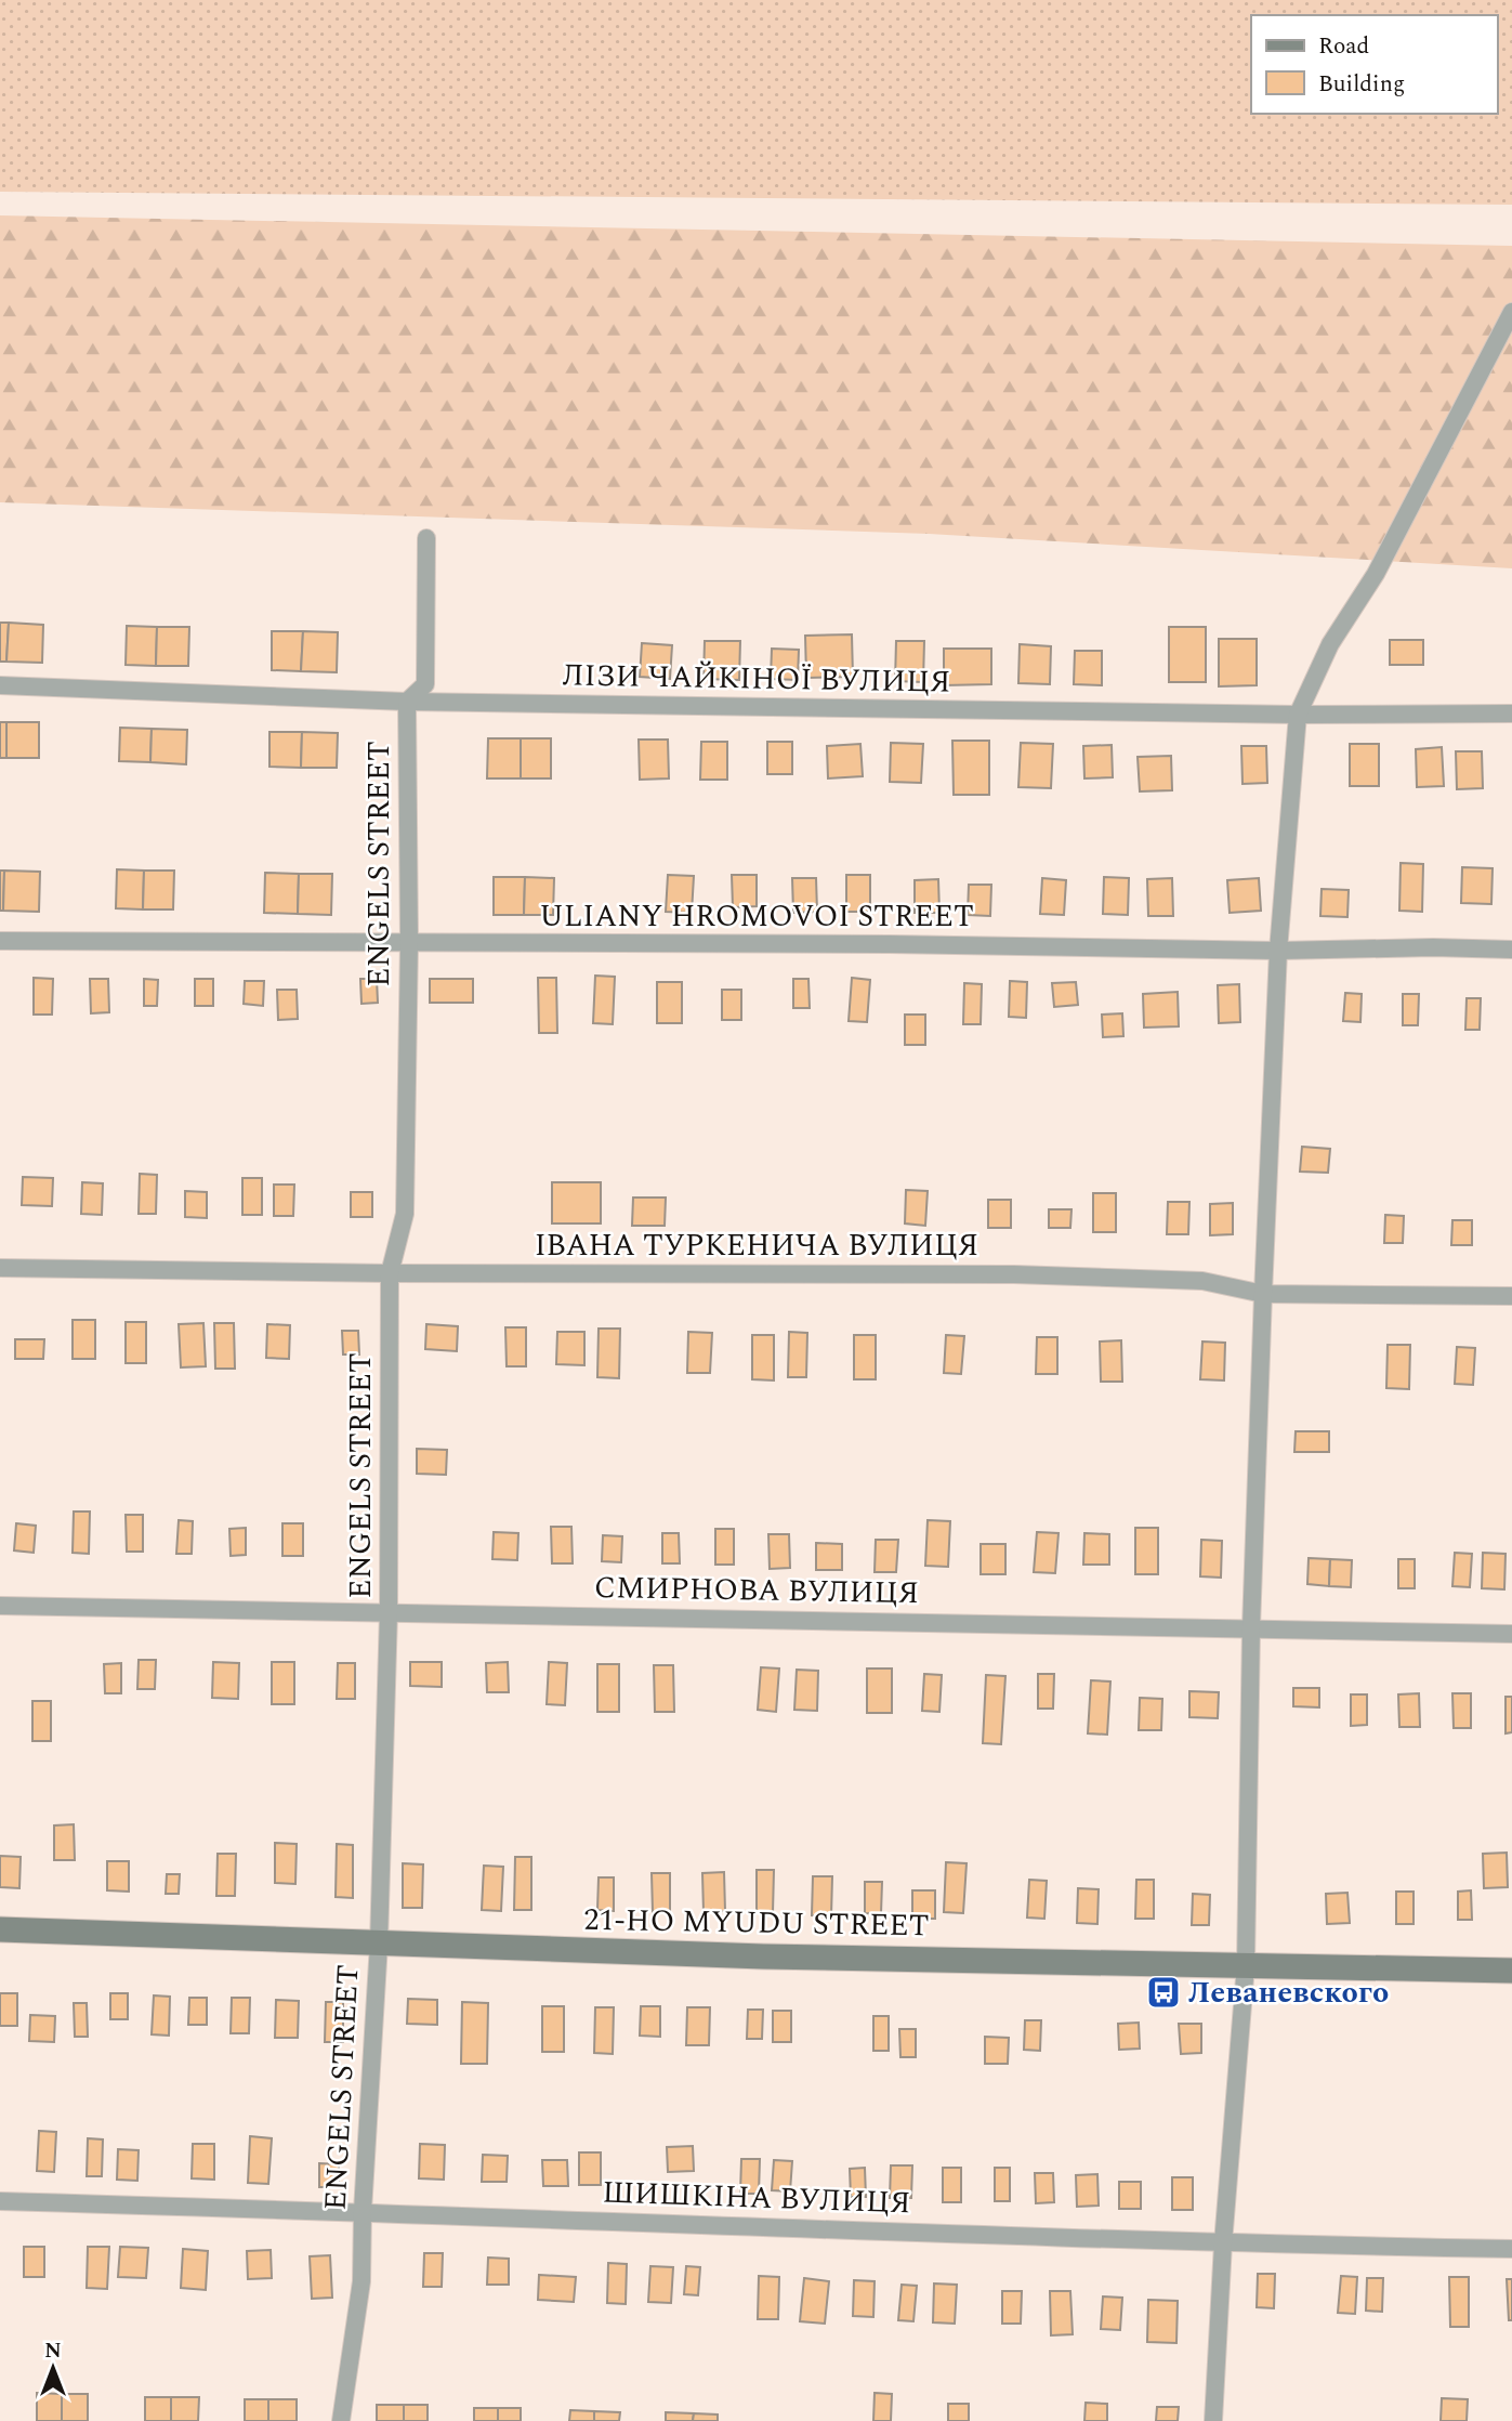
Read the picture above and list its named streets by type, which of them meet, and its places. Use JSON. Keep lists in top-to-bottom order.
{
  "streets": {
    "street": [
      "ЛІЗИ ЧАЙКІНОЇ ВУЛИЦЯ",
      "ENGELS STREET",
      "ULIANY HROMOVOI STREET",
      "ІВАНА ТУРКЕНИЧА ВУЛИЦЯ",
      "СМИРНОВА ВУЛИЦЯ",
      "21-HO MYUDU STREET",
      "ШИШКІНА ВУЛИЦЯ"
    ]
  },
  "crossings": [
    ["ЛІЗИ ЧАЙКІНОЇ ВУЛИЦЯ", "ENGELS STREET"],
    ["ENGELS STREET", "ULIANY HROMOVOI STREET"],
    ["ENGELS STREET", "ІВАНА ТУРКЕНИЧА ВУЛИЦЯ"],
    ["ENGELS STREET", "СМИРНОВА ВУЛИЦЯ"],
    ["ENGELS STREET", "21-HO MYUDU STREET"],
    ["ENGELS STREET", "ШИШКІНА ВУЛИЦЯ"]
  ],
  "places": {
    "bus stop": ["Леваневского"]
  },
  "legend": ["Road", "Building"],
  "north": "top"
}
